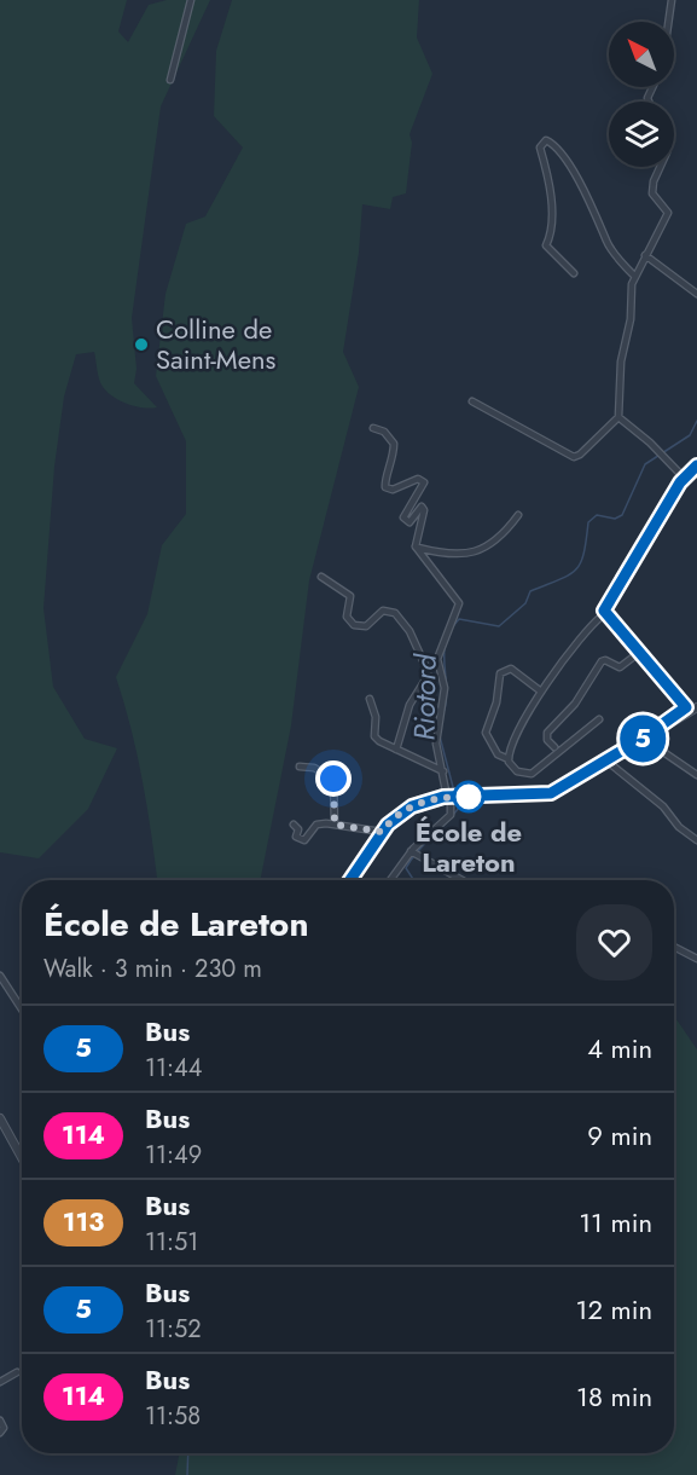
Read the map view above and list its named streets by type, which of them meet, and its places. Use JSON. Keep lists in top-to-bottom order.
{
  "water": ["Riotord"],
  "places": ["Colline de Saint-Mens", "École de Lareton"],
  "lines": ["bus line 5"],
  "north": "top left",
  "page": {
    "on_map": "5",
    "heading": ["École de Lareton", "Walk · 3 min · 230 m"],
    "list": [
      {
        "mark": "5",
        "name": "Bus",
        "note": "11:44",
        "value": "4 min"
      },
      {
        "mark": "114",
        "name": "Bus",
        "note": "11:49",
        "value": "9 min"
      },
      {
        "mark": "113",
        "name": "Bus",
        "note": "11:51",
        "value": "11 min"
      },
      {
        "mark": "5",
        "name": "Bus",
        "note": "11:52",
        "value": "12 min"
      },
      {
        "mark": "114",
        "name": "Bus",
        "note": "11:58",
        "value": "18 min"
      }
    ]
  }
}
